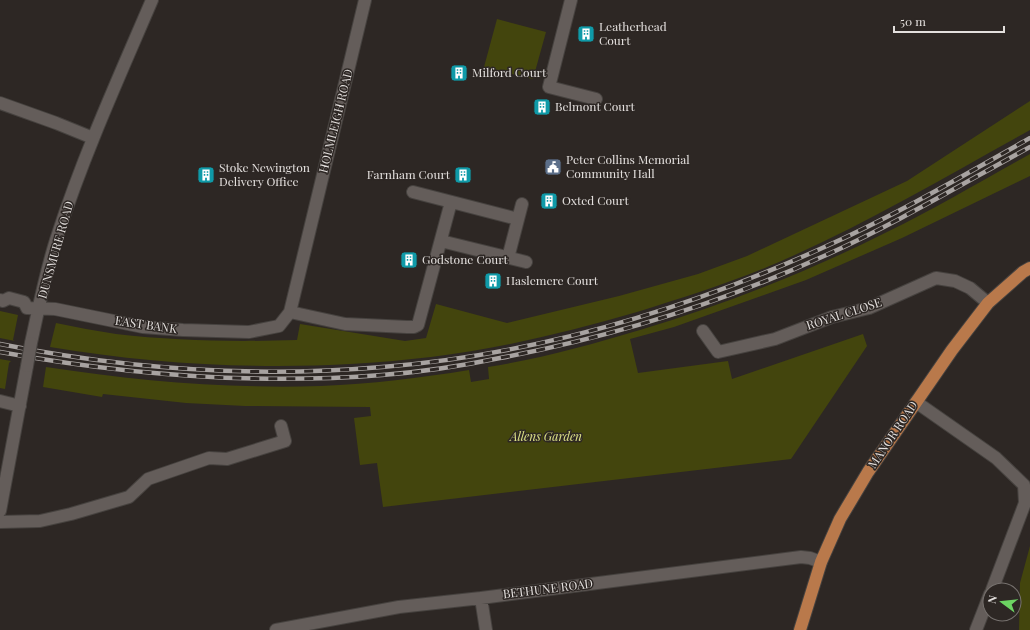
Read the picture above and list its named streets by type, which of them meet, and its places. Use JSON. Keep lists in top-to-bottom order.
{
  "streets": {
    "main road": ["MANOR ROAD"],
    "street": [
      "HOLMLEIGH ROAD",
      "DUNSMURE ROAD",
      "ROYAL CLOSE",
      "EAST BANK",
      "BETHUNE ROAD"
    ]
  },
  "crossings": [
    ["HOLMLEIGH ROAD", "EAST BANK"],
    ["DUNSMURE ROAD", "EAST BANK"],
    ["ROYAL CLOSE", "MANOR ROAD"],
    ["MANOR ROAD", "BETHUNE ROAD"]
  ],
  "parks": ["Allens Garden"],
  "places": {
    "building": [
      "Leatherhead Court",
      "Milford Court",
      "Belmont Court",
      "Stoke Newington Delivery Office",
      "Farnham Court",
      "Oxted Court",
      "Godstone Court",
      "Haslemere Court"
    ],
    "public building": ["Peter Collins Memorial Community Hall"]
  },
  "scale_bar": "50 m",
  "north": "left"
}
